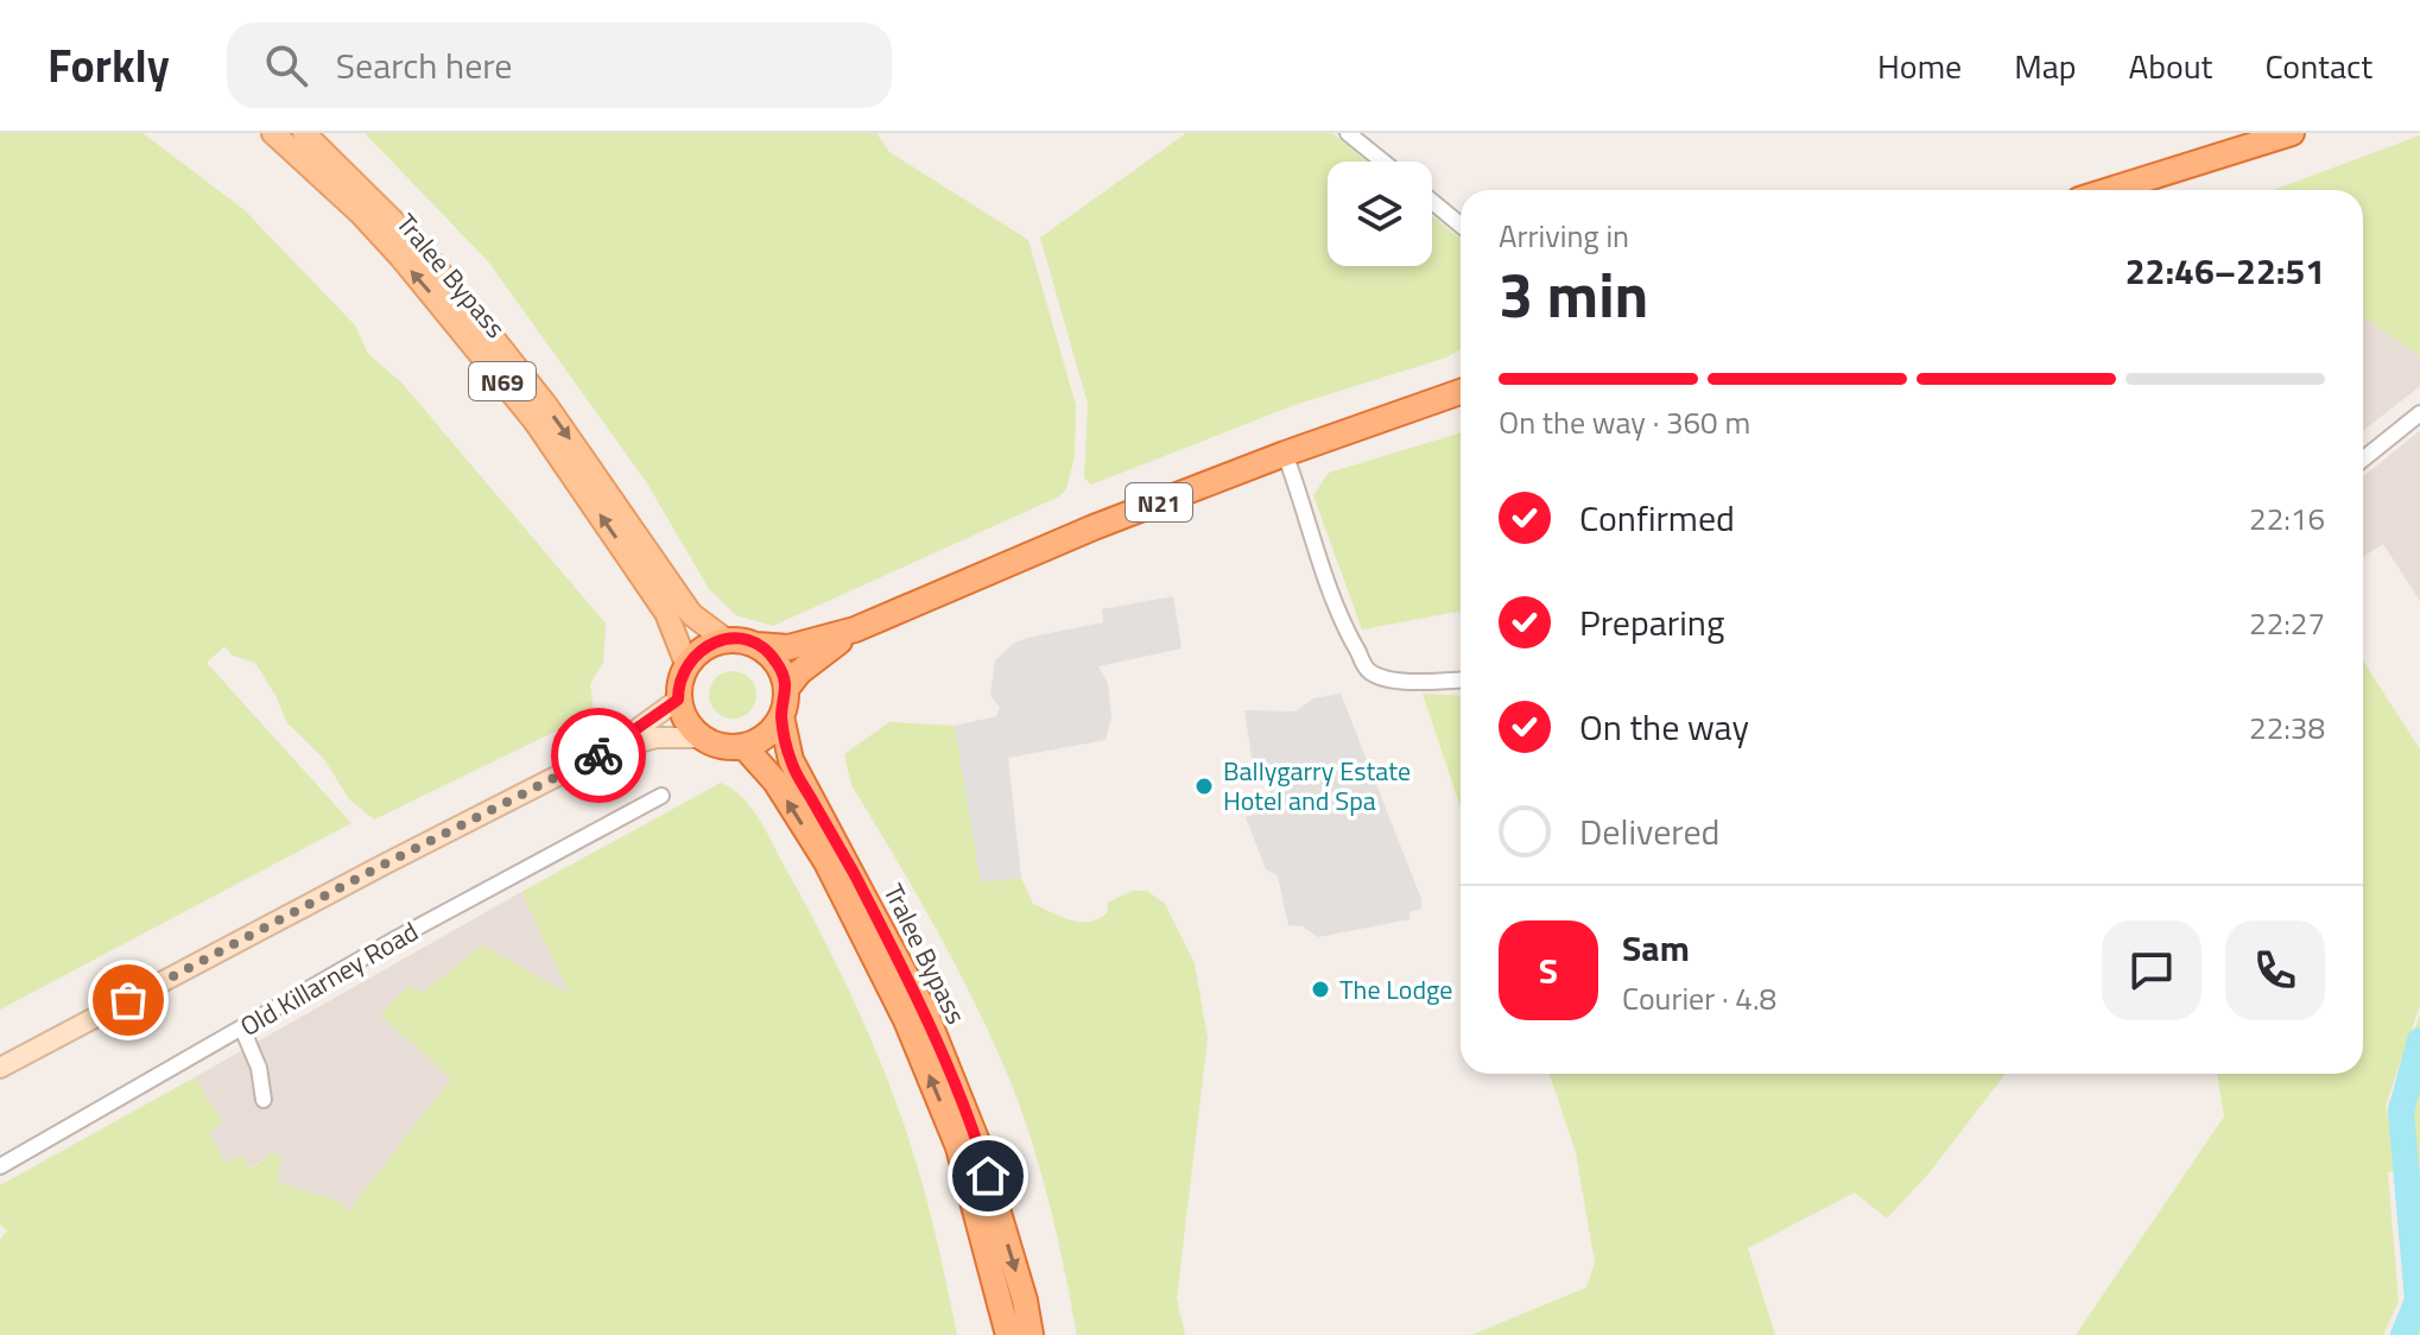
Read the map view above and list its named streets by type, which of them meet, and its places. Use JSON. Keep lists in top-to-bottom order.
{
  "streets": {
    "highway": ["Tralee Bypass", "N21"],
    "main road": ["N69"],
    "street": ["Old Killarney Road"]
  },
  "crossings": [
    ["Tralee Bypass", "N21"]
  ],
  "places": ["Ballygarry Estate Hotel and Spa", "The Lodge"],
  "page": {
    "header": "Forkly",
    "search": "Search here",
    "nav": [
      "Home",
      "Map",
      "About",
      "Contact"
    ],
    "heading": ["3 min", "Arriving in", "22:46–22:51"],
    "panel": ["Sam", "Courier · 4.8"],
    "bar": "On the way · 360 m",
    "list": [
      ["Confirmed", "22:16"],
      ["Preparing", "22:27"],
      ["On the way", "22:38"],
      "Delivered"
    ],
    "round": "S"
  }
}
